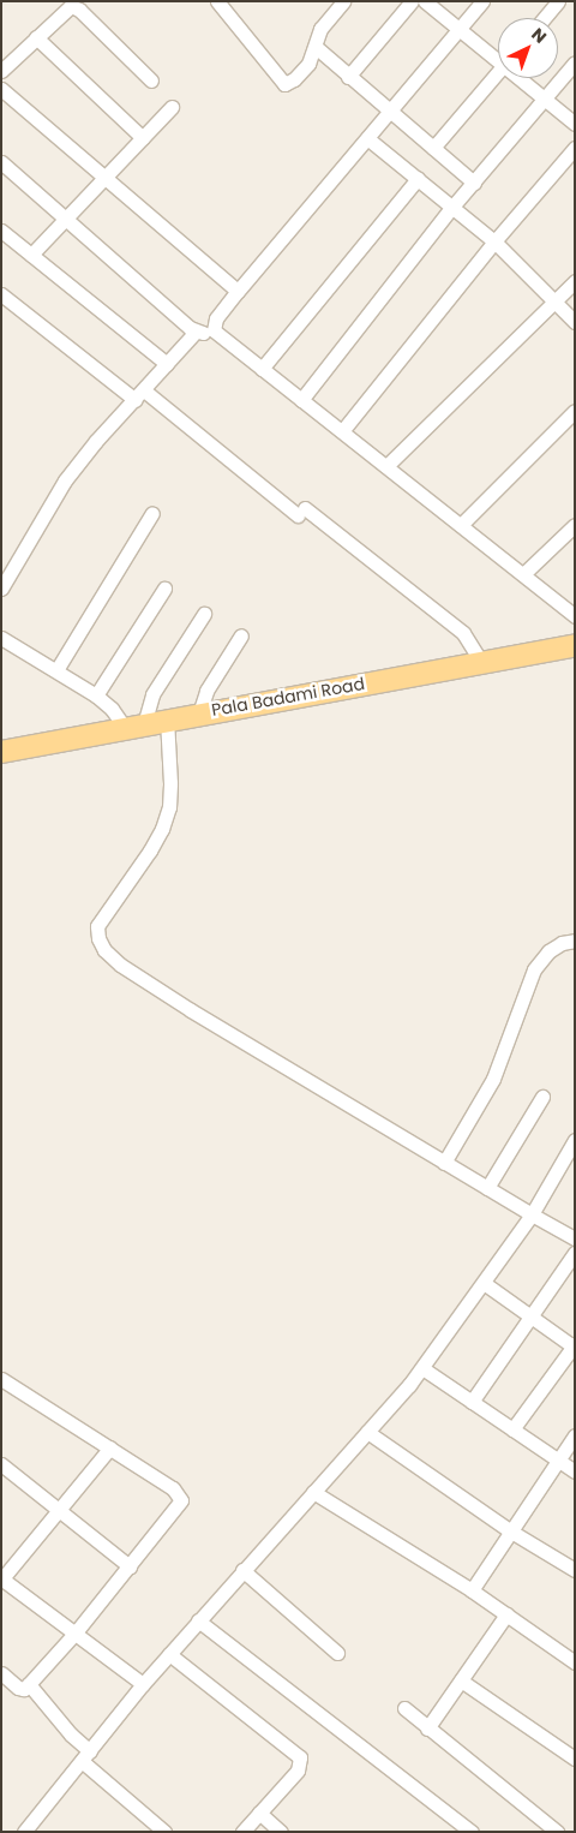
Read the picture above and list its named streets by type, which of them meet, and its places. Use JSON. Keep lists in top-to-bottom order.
{
  "streets": {
    "main road": ["Pala Badami Road"]
  },
  "north": "top right"
}
